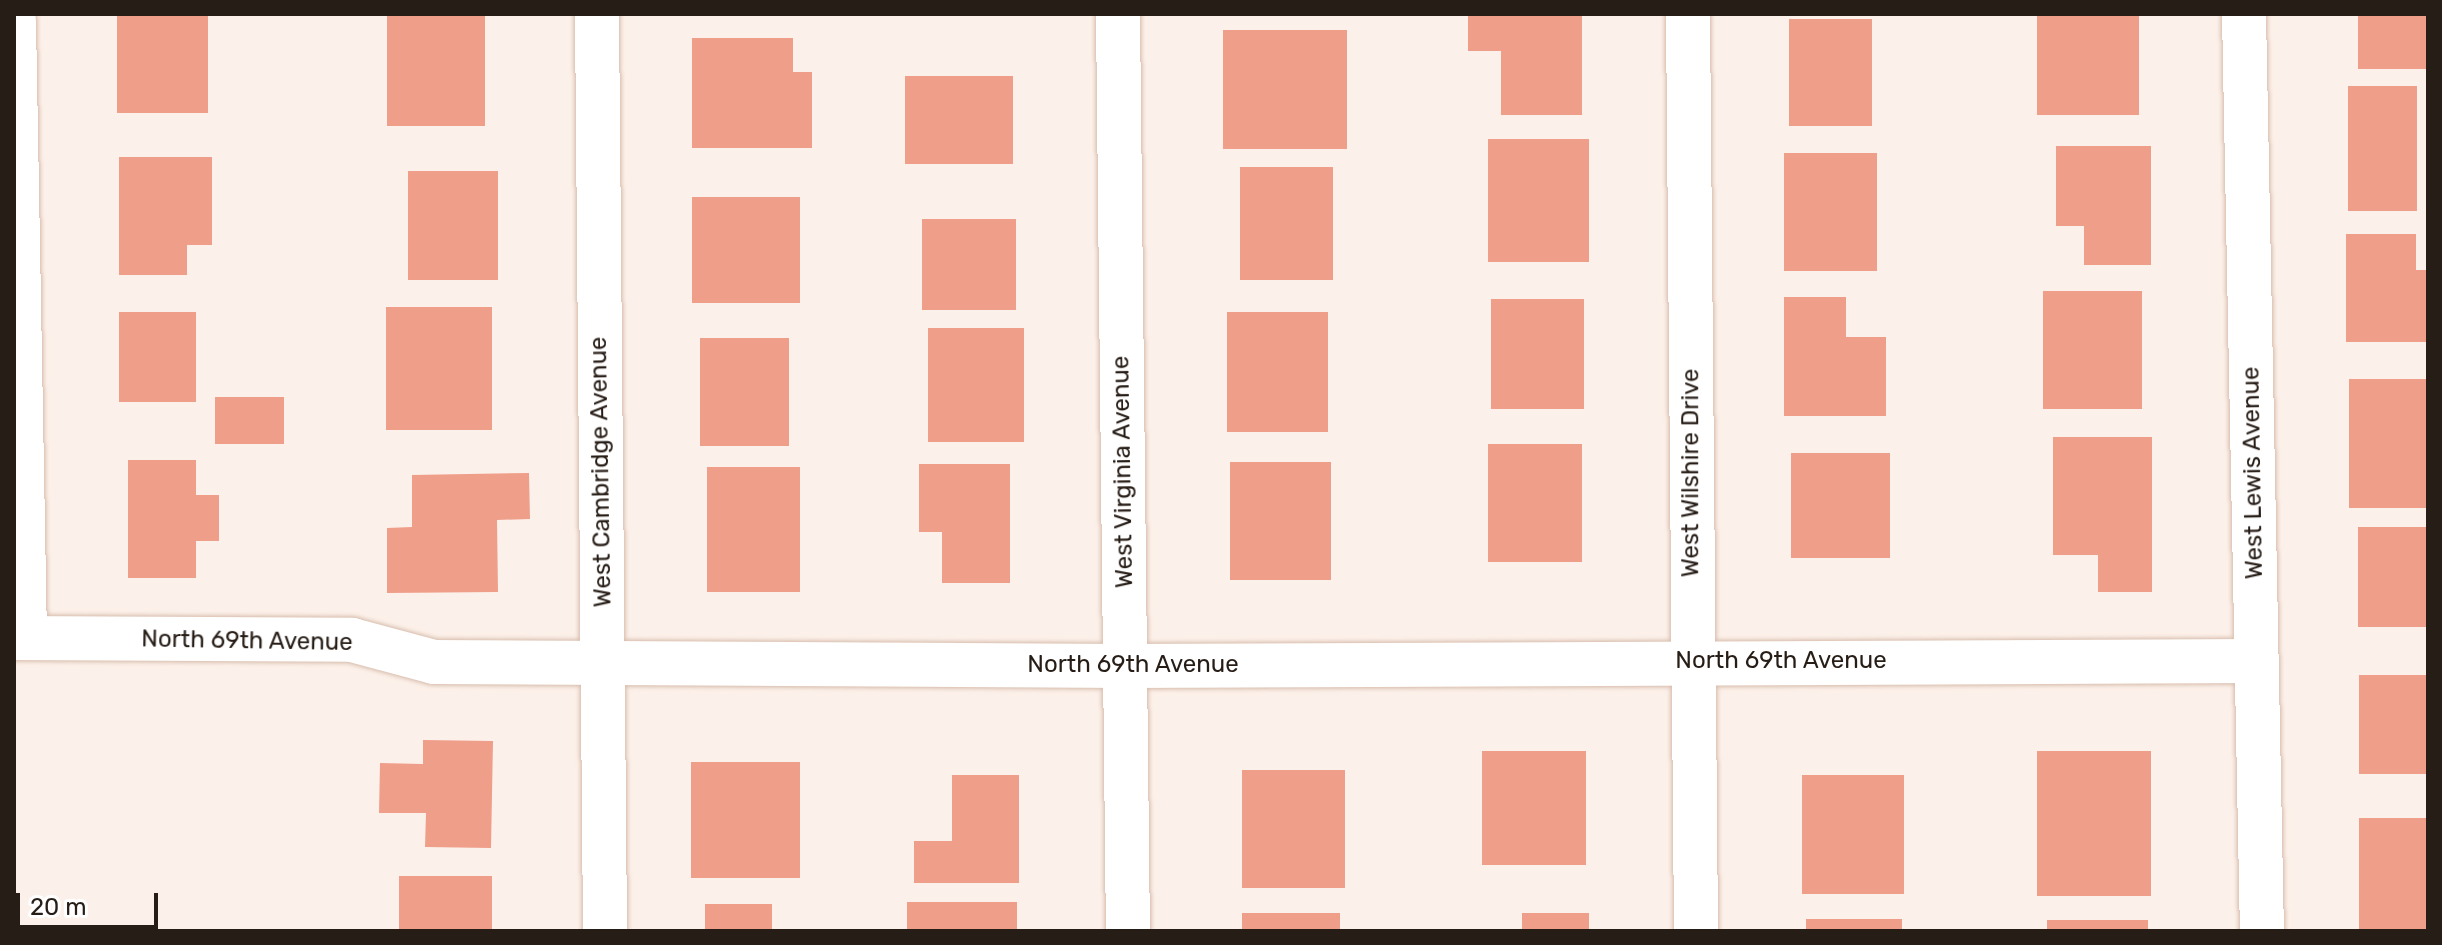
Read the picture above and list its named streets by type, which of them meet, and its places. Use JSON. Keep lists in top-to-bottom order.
{
  "streets": {
    "street": [
      "West Cambridge Avenue",
      "West Virginia Avenue",
      "West Wilshire Drive",
      "West Lewis Avenue",
      "North 69th Avenue"
    ]
  },
  "crossings": [
    ["West Cambridge Avenue", "North 69th Avenue"],
    ["West Virginia Avenue", "North 69th Avenue"],
    ["West Wilshire Drive", "North 69th Avenue"],
    ["West Lewis Avenue", "North 69th Avenue"]
  ],
  "scale_bar": "20 m"
}
